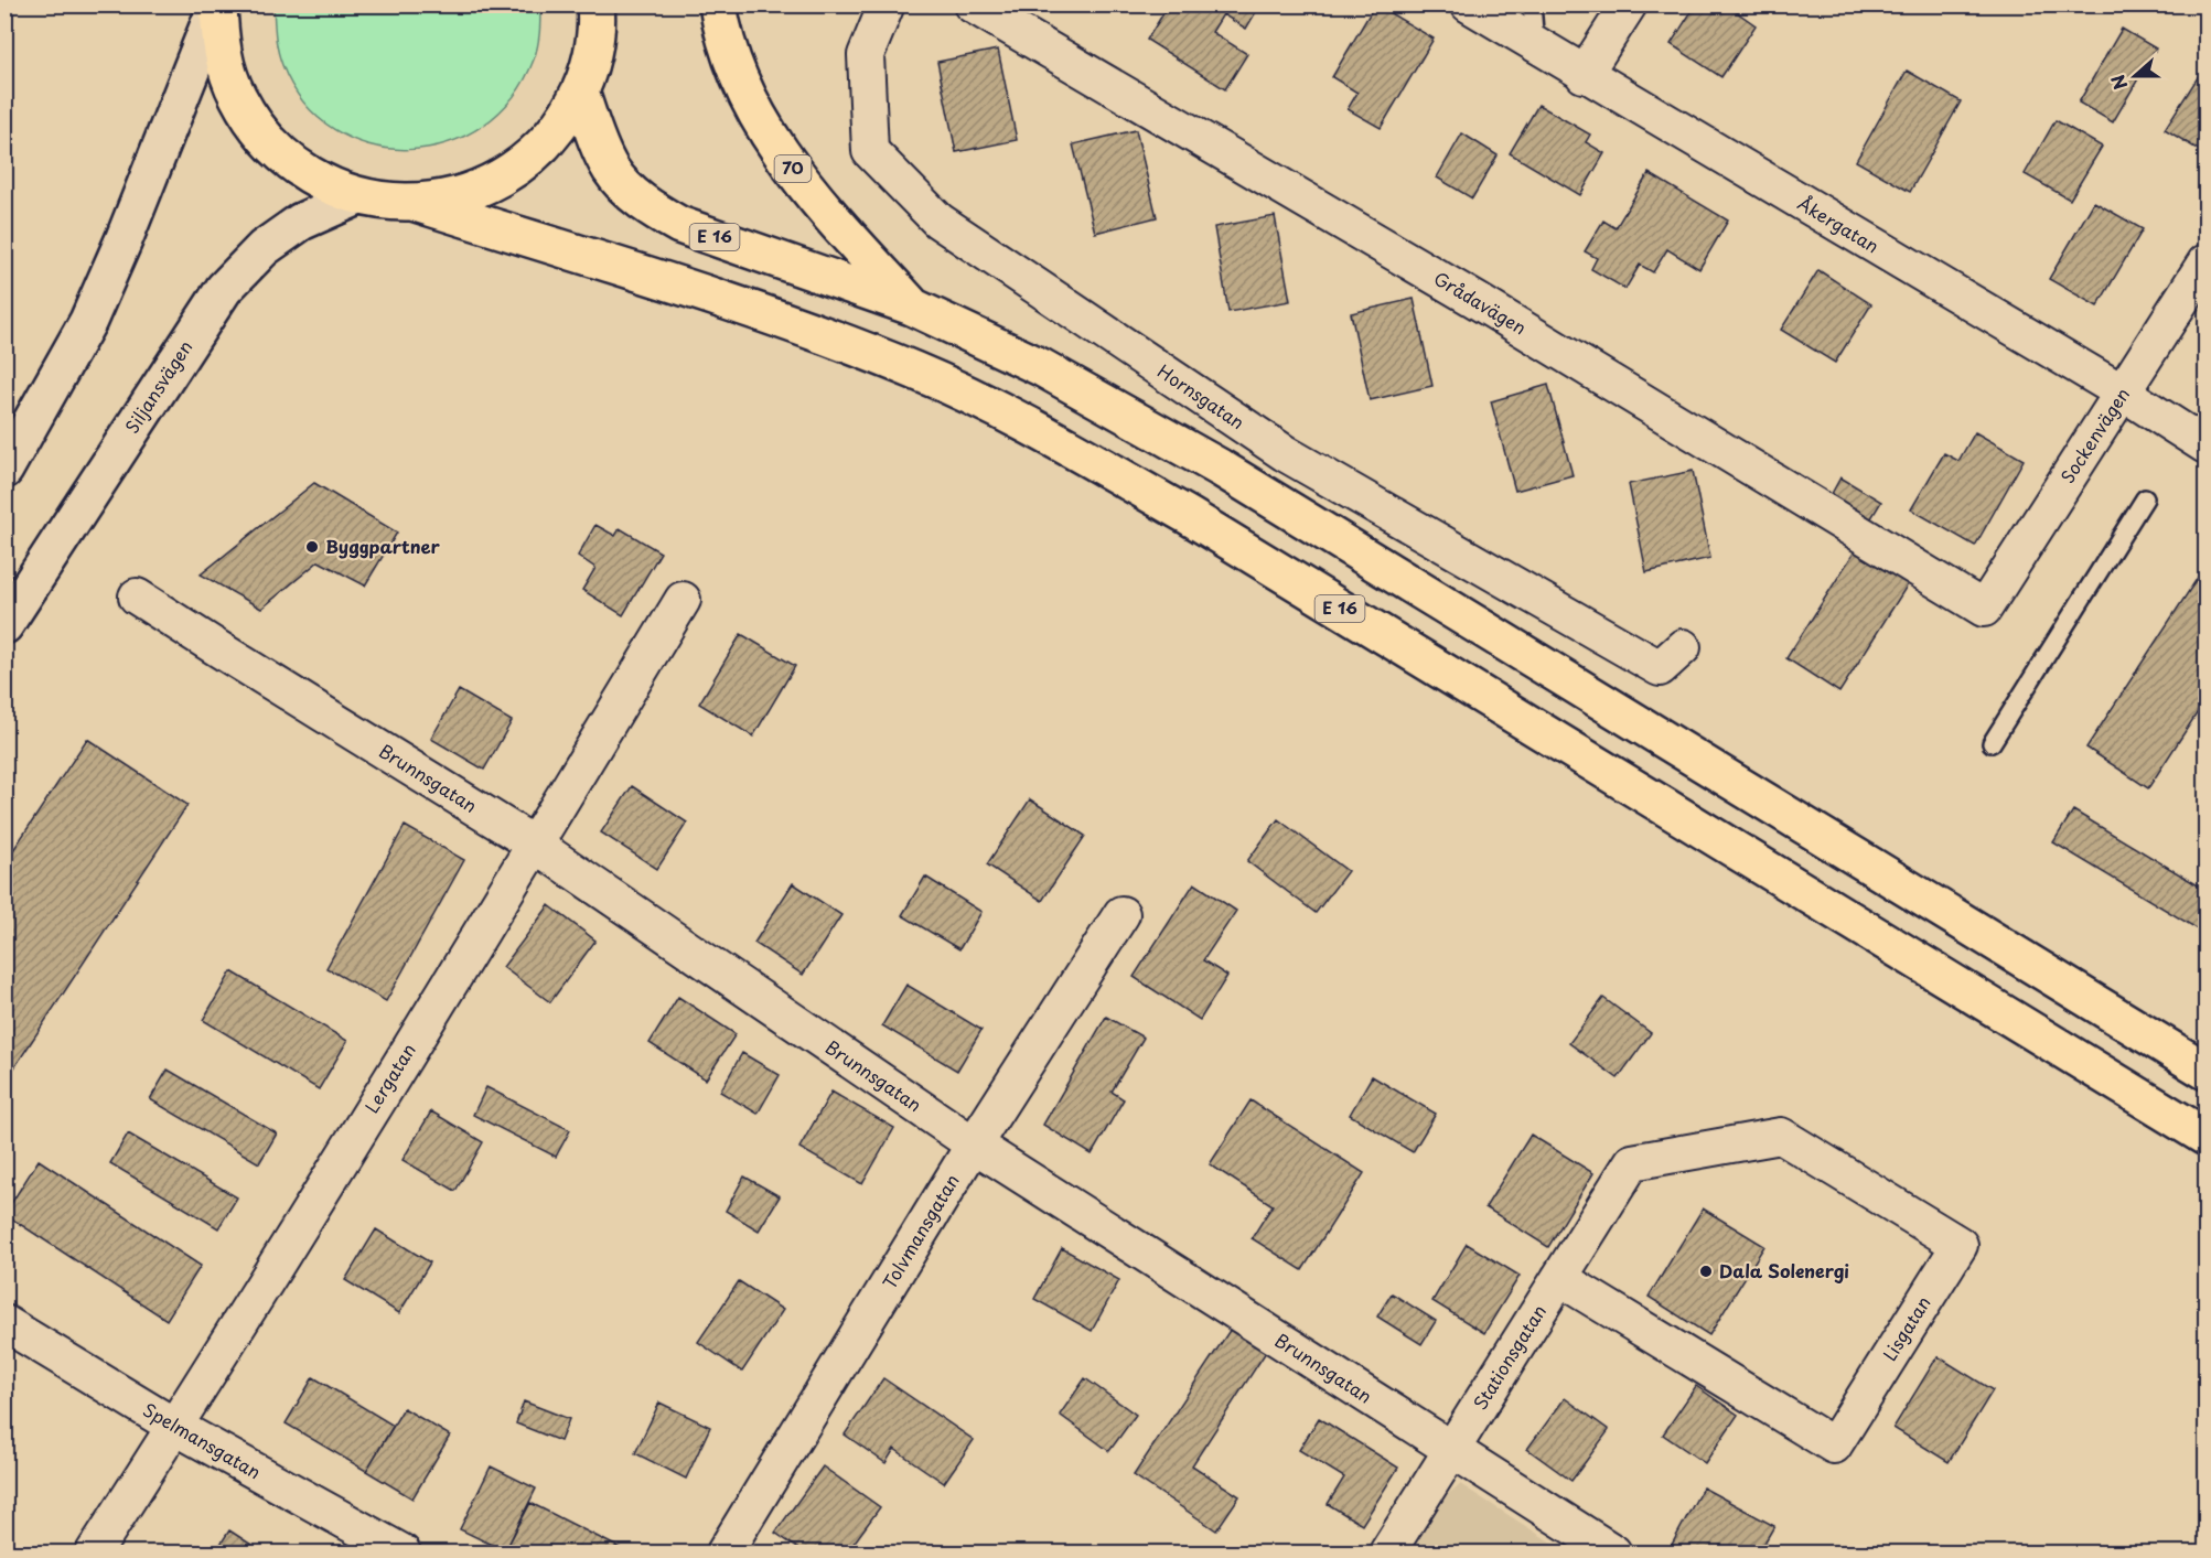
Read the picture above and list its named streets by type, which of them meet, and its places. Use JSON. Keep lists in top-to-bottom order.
{
  "streets": {
    "highway": ["70", "E 16"],
    "street": [
      "Åkergatan",
      "Grådavägen",
      "Siljansvägen",
      "Hornsgatan",
      "Sockenvägen",
      "Brunnsgatan",
      "Lergatan",
      "Tolvmansgatan",
      "Lisgatan",
      "Stationsgatan",
      "Spelmansgatan"
    ]
  },
  "crossings": [
    ["70", "E 16"],
    ["Åkergatan", "Sockenvägen"],
    ["Grådavägen", "Sockenvägen"],
    ["Brunnsgatan", "Lergatan"],
    ["Brunnsgatan", "Tolvmansgatan"],
    ["Brunnsgatan", "Stationsgatan"],
    ["Lergatan", "Spelmansgatan"],
    ["Lisgatan", "Stationsgatan"]
  ],
  "places": ["Byggpartner", "Dala Solenergi"],
  "north": "left"
}
